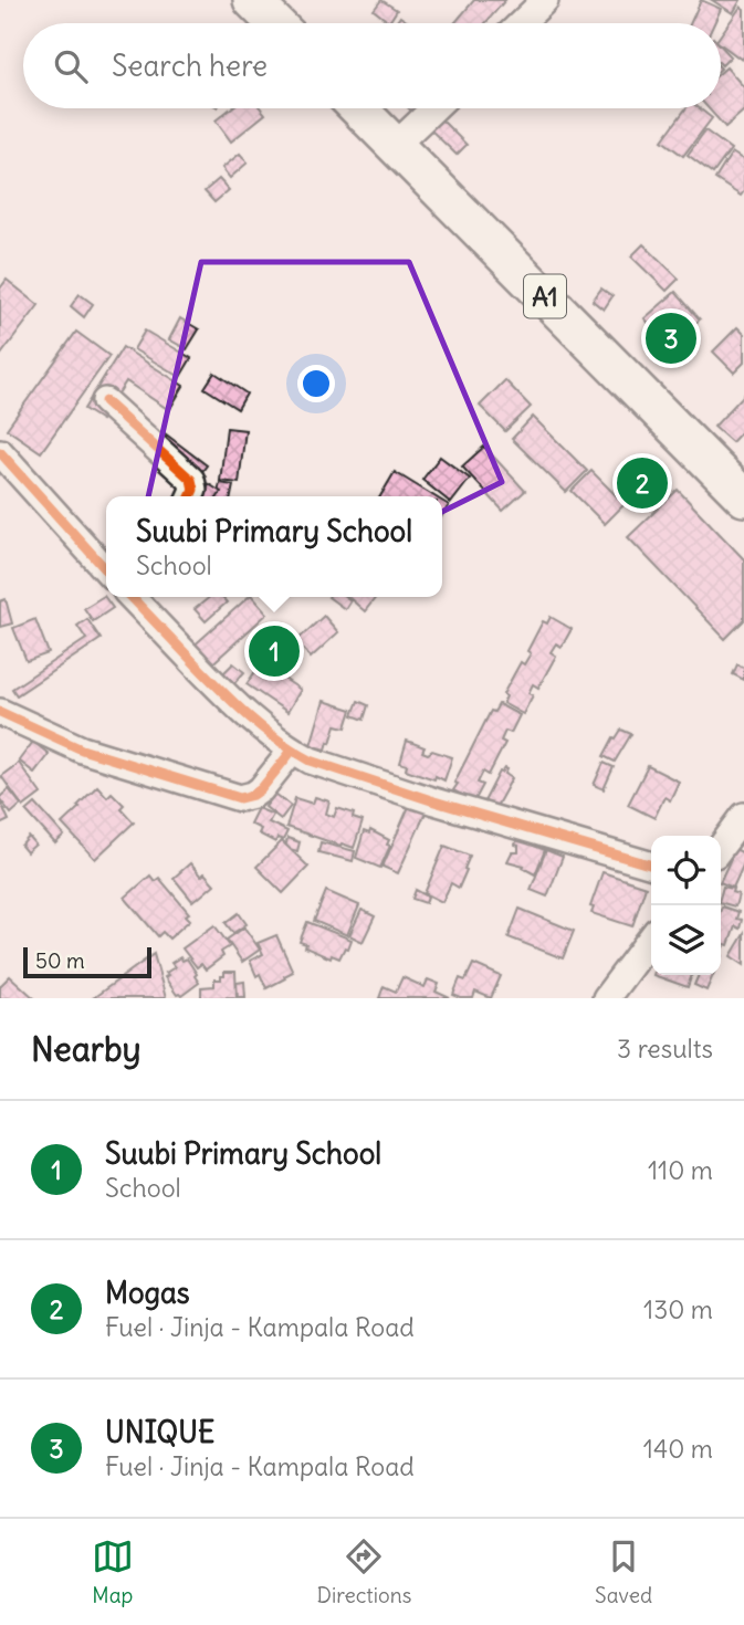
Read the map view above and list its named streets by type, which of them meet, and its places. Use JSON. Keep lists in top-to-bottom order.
{
  "streets": {
    "highway": ["A1"]
  },
  "scale_bar": "50 m",
  "page": {
    "search": "Search here",
    "pins": ["3", "2", "1"],
    "popup": ["Suubi Primary School", "School"],
    "scale": "50 m",
    "heading": ["Nearby", "3 results"],
    "list": [
      {
        "mark": "1",
        "name": "Suubi Primary School",
        "note": "School",
        "value": "110 m"
      },
      {
        "mark": "2",
        "name": "Mogas",
        "note": "Fuel · Jinja - Kampala Road",
        "value": "130 m"
      },
      {
        "mark": "3",
        "name": "UNIQUE",
        "note": "Fuel · Jinja - Kampala Road",
        "value": "140 m"
      }
    ],
    "nav": ["Map", "Directions", "Saved"]
  }
}
